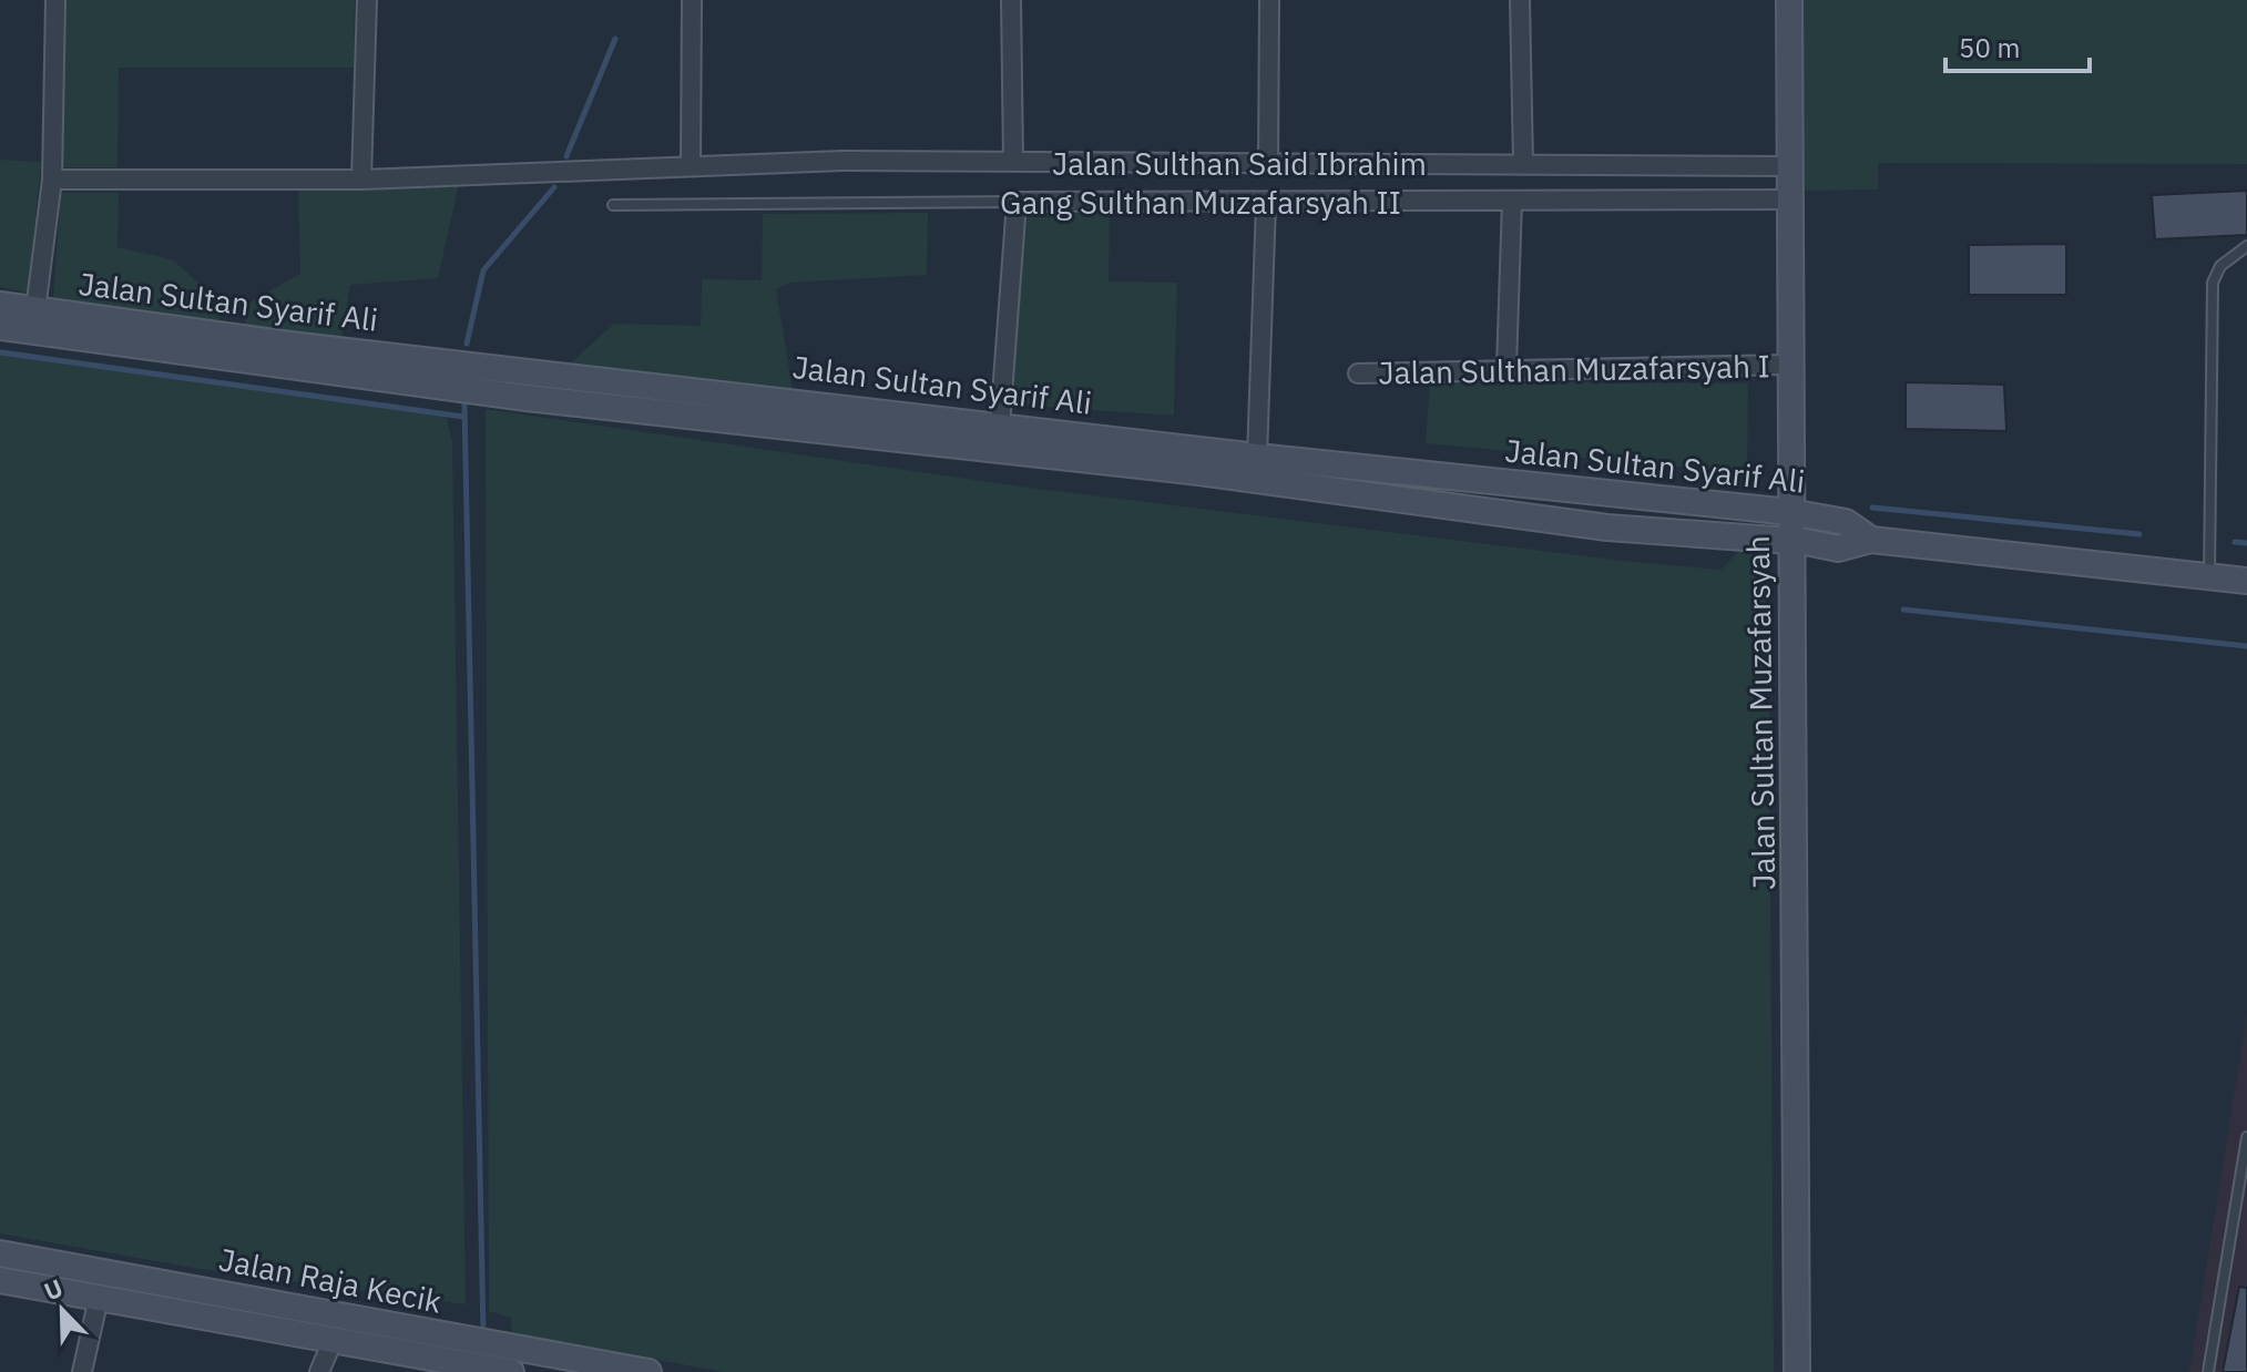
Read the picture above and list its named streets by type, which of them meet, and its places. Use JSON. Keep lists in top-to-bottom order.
{
  "streets": {
    "street": [
      "Jalan Sulthan Said Ibrahim",
      "Gang Sulthan Muzafarsyah II",
      "Jalan Sultan Syarif Ali",
      "Jalan Sulthan Muzafarsyah I",
      "Jalan Sultan Muzafarsyah",
      "Jalan Raja Kecik"
    ]
  },
  "crossings": [
    ["Jalan Sulthan Said Ibrahim", "Jalan Sultan Muzafarsyah"],
    ["Gang Sulthan Muzafarsyah II", "Jalan Sultan Muzafarsyah"],
    ["Jalan Sultan Syarif Ali", "Jalan Sultan Muzafarsyah"],
    ["Jalan Sulthan Muzafarsyah I", "Jalan Sultan Muzafarsyah"]
  ],
  "scale_bar": "50 m",
  "north": "top left"
}
